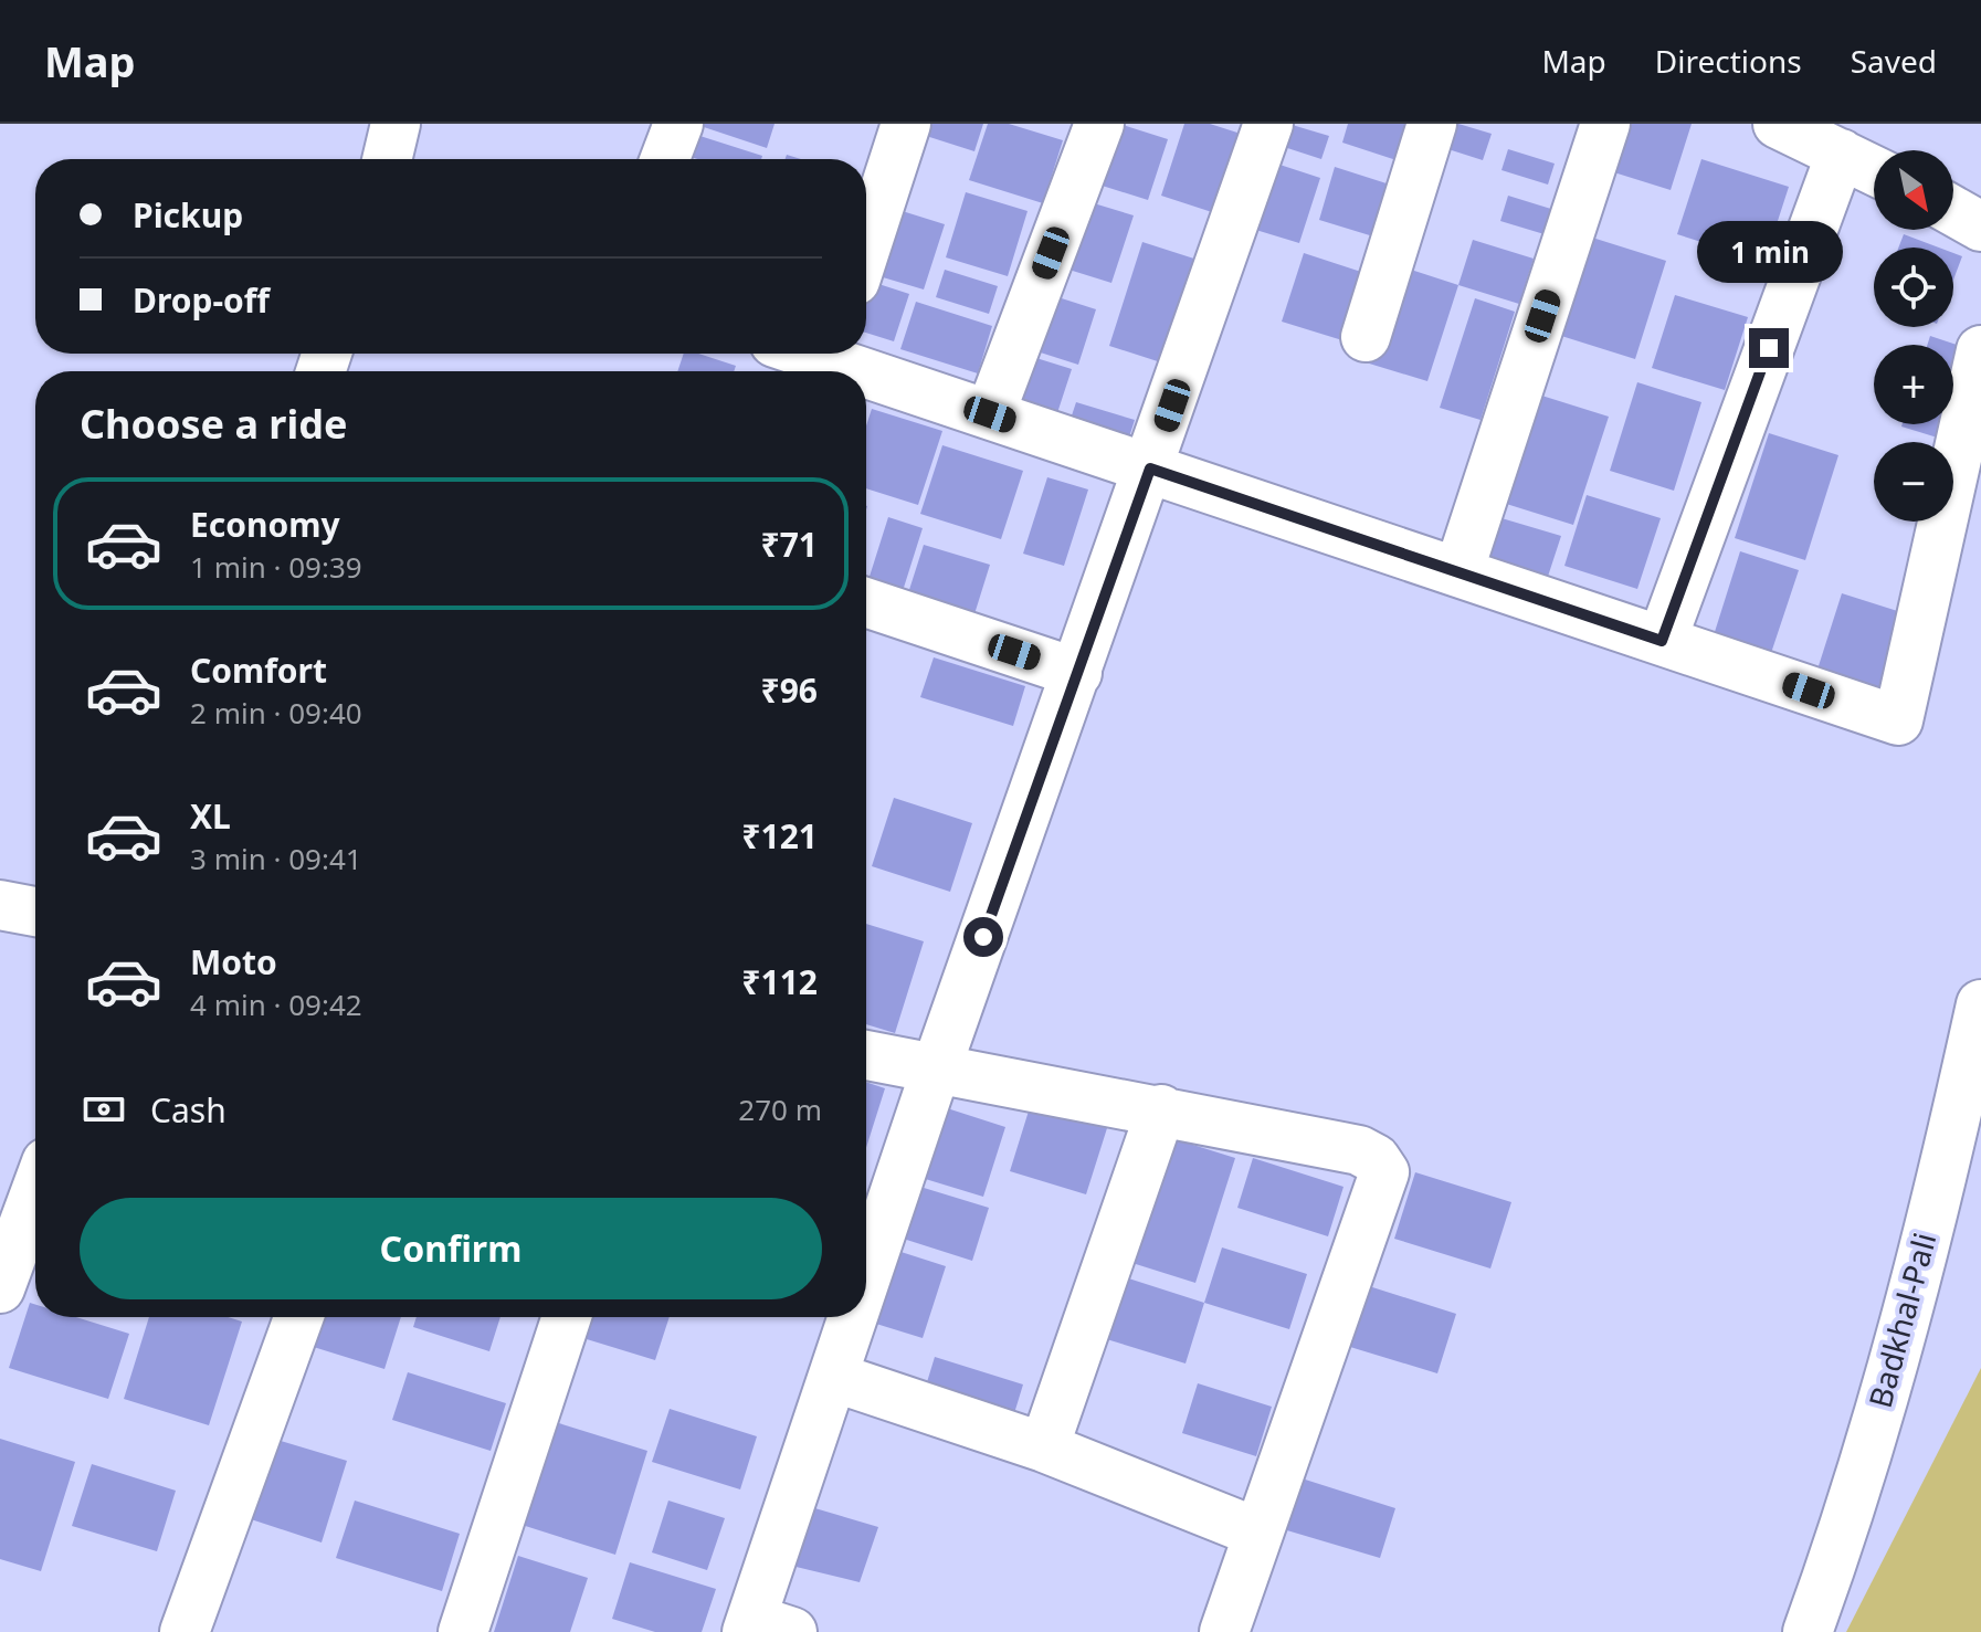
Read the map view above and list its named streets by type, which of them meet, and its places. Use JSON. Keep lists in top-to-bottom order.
{
  "streets": {
    "street": ["Badkhal-Pali"]
  },
  "north": "bottom right",
  "page": {
    "header": "Map",
    "nav": ["Map", "Directions", "Saved"],
    "map_buttons": ["+", "−"],
    "banner": ["Pickup", "Drop-off"],
    "bubble": "1 min",
    "heading": "Choose a ride",
    "list": [
      {
        "name": "Economy",
        "note": "1 min · 09:39",
        "value": "₹71"
      },
      {
        "name": "Comfort",
        "note": "2 min · 09:40",
        "value": "₹96"
      },
      {
        "name": "XL",
        "note": "3 min · 09:41",
        "value": "₹121"
      },
      {
        "name": "Moto",
        "note": "4 min · 09:42",
        "value": "₹112"
      }
    ],
    "pay": ["Cash", "270 m"],
    "buttons": "Confirm"
  }
}
